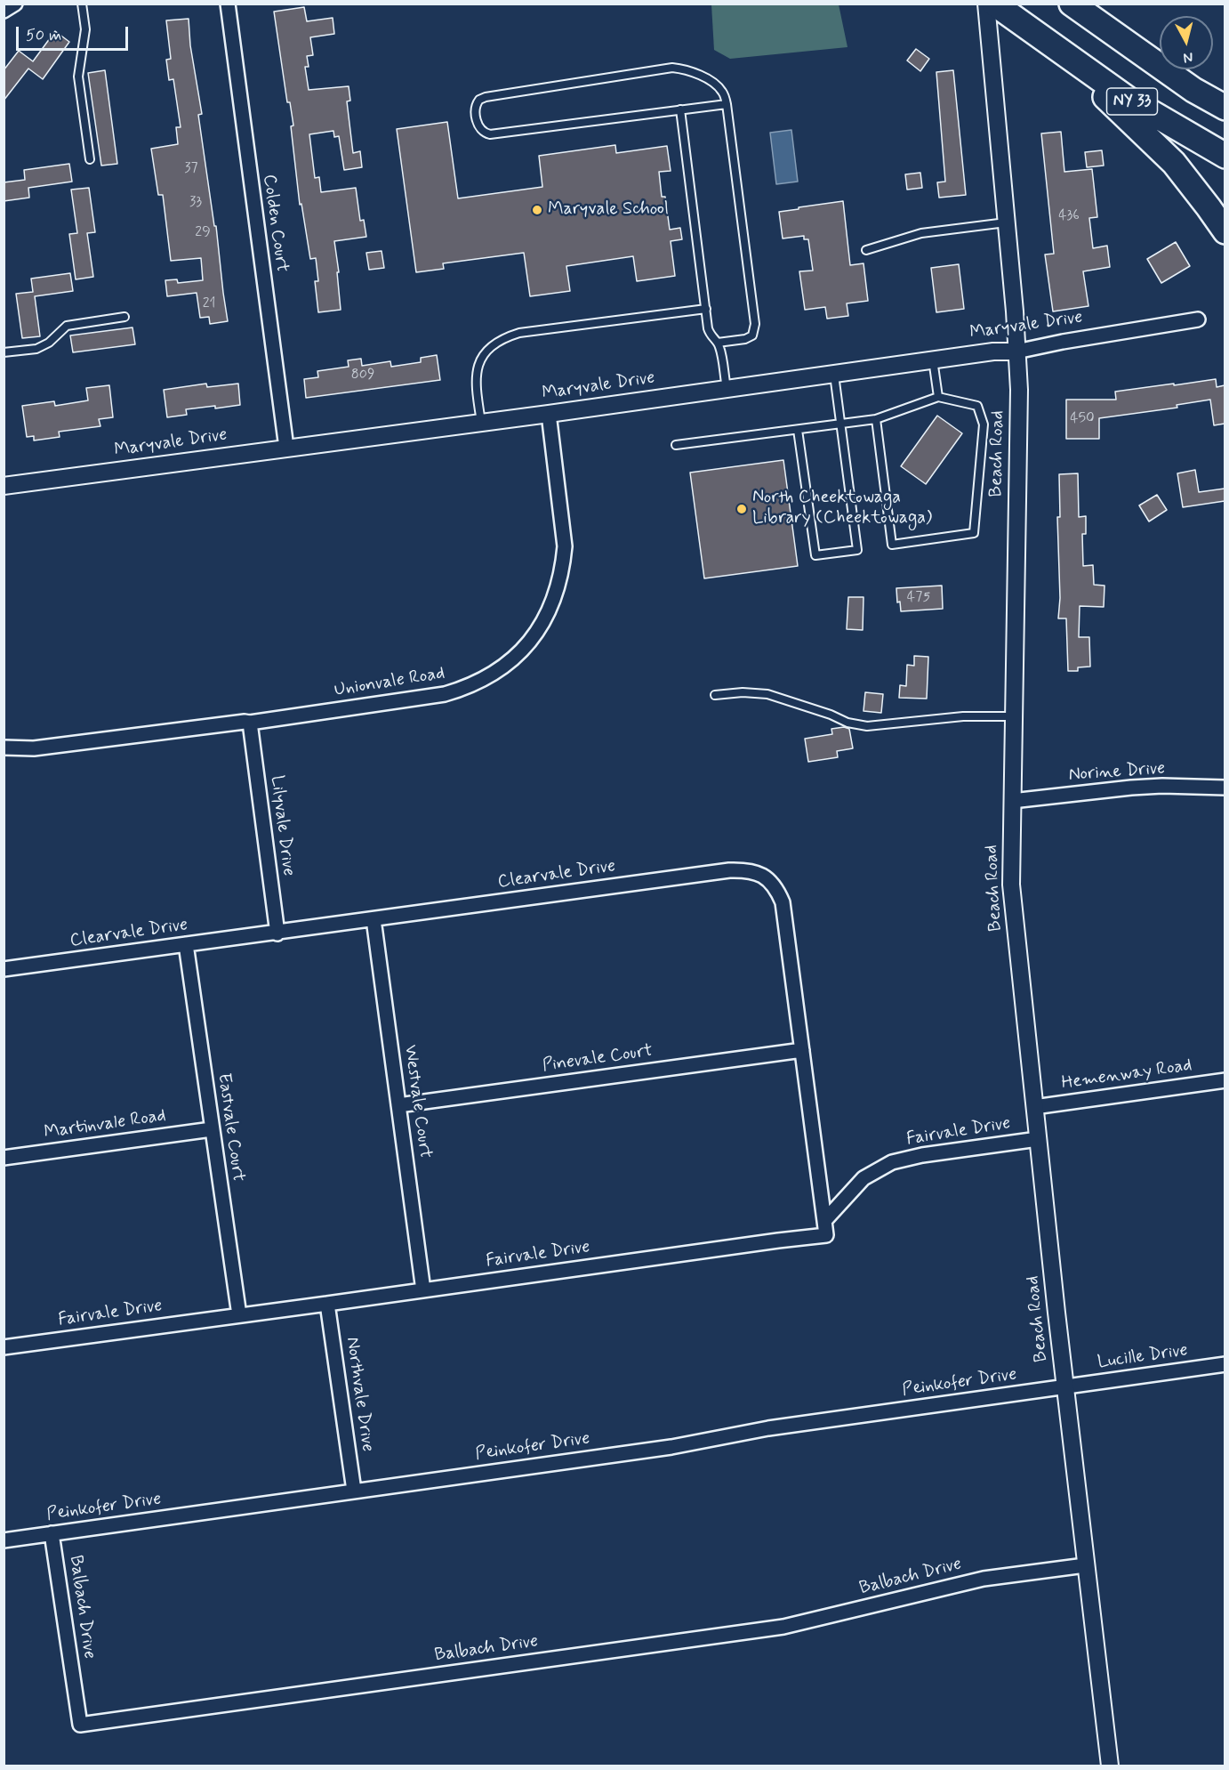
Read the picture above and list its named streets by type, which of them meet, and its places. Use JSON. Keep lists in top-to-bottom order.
{
  "streets": {
    "highway": ["NY 33"],
    "street": [
      "Colden Court",
      "Maryvale Drive",
      "Beach Road",
      "Unionvale Road",
      "Norine Drive",
      "Lilyvale Drive",
      "Clearvale Drive",
      "Pinevale Court",
      "Hemenway Road",
      "Westvale Court",
      "Martinvale Road",
      "Eastvale Court",
      "Fairvale Drive",
      "Lucille Drive",
      "Peinkofer Drive",
      "Northvale Drive",
      "Balbach Drive"
    ]
  },
  "crossings": [
    ["Colden Court", "Maryvale Drive"],
    ["Maryvale Drive", "Beach Road"],
    ["Maryvale Drive", "Unionvale Road"],
    ["Beach Road", "Norine Drive"],
    ["Beach Road", "Hemenway Road"],
    ["Beach Road", "Fairvale Drive"],
    ["Beach Road", "Lucille Drive"],
    ["Beach Road", "Peinkofer Drive"],
    ["Beach Road", "Balbach Drive"],
    ["Unionvale Road", "Lilyvale Drive"],
    ["Lilyvale Drive", "Clearvale Drive"],
    ["Clearvale Drive", "Pinevale Court"],
    ["Clearvale Drive", "Westvale Court"],
    ["Clearvale Drive", "Eastvale Court"],
    ["Clearvale Drive", "Fairvale Drive"],
    ["Pinevale Court", "Westvale Court"],
    ["Westvale Court", "Fairvale Drive"],
    ["Martinvale Road", "Eastvale Court"],
    ["Eastvale Court", "Fairvale Drive"],
    ["Fairvale Drive", "Northvale Drive"],
    ["Lucille Drive", "Peinkofer Drive"],
    ["Peinkofer Drive", "Northvale Drive"],
    ["Peinkofer Drive", "Balbach Drive"]
  ],
  "places": ["Maryvale School", "North Cheektowaga Library (Cheektowaga)"],
  "house_numbers": [
    "37",
    "33",
    "436",
    "29",
    "21",
    "809",
    "450",
    "475"
  ],
  "scale_bar": "50 m",
  "north": "bottom"
}
